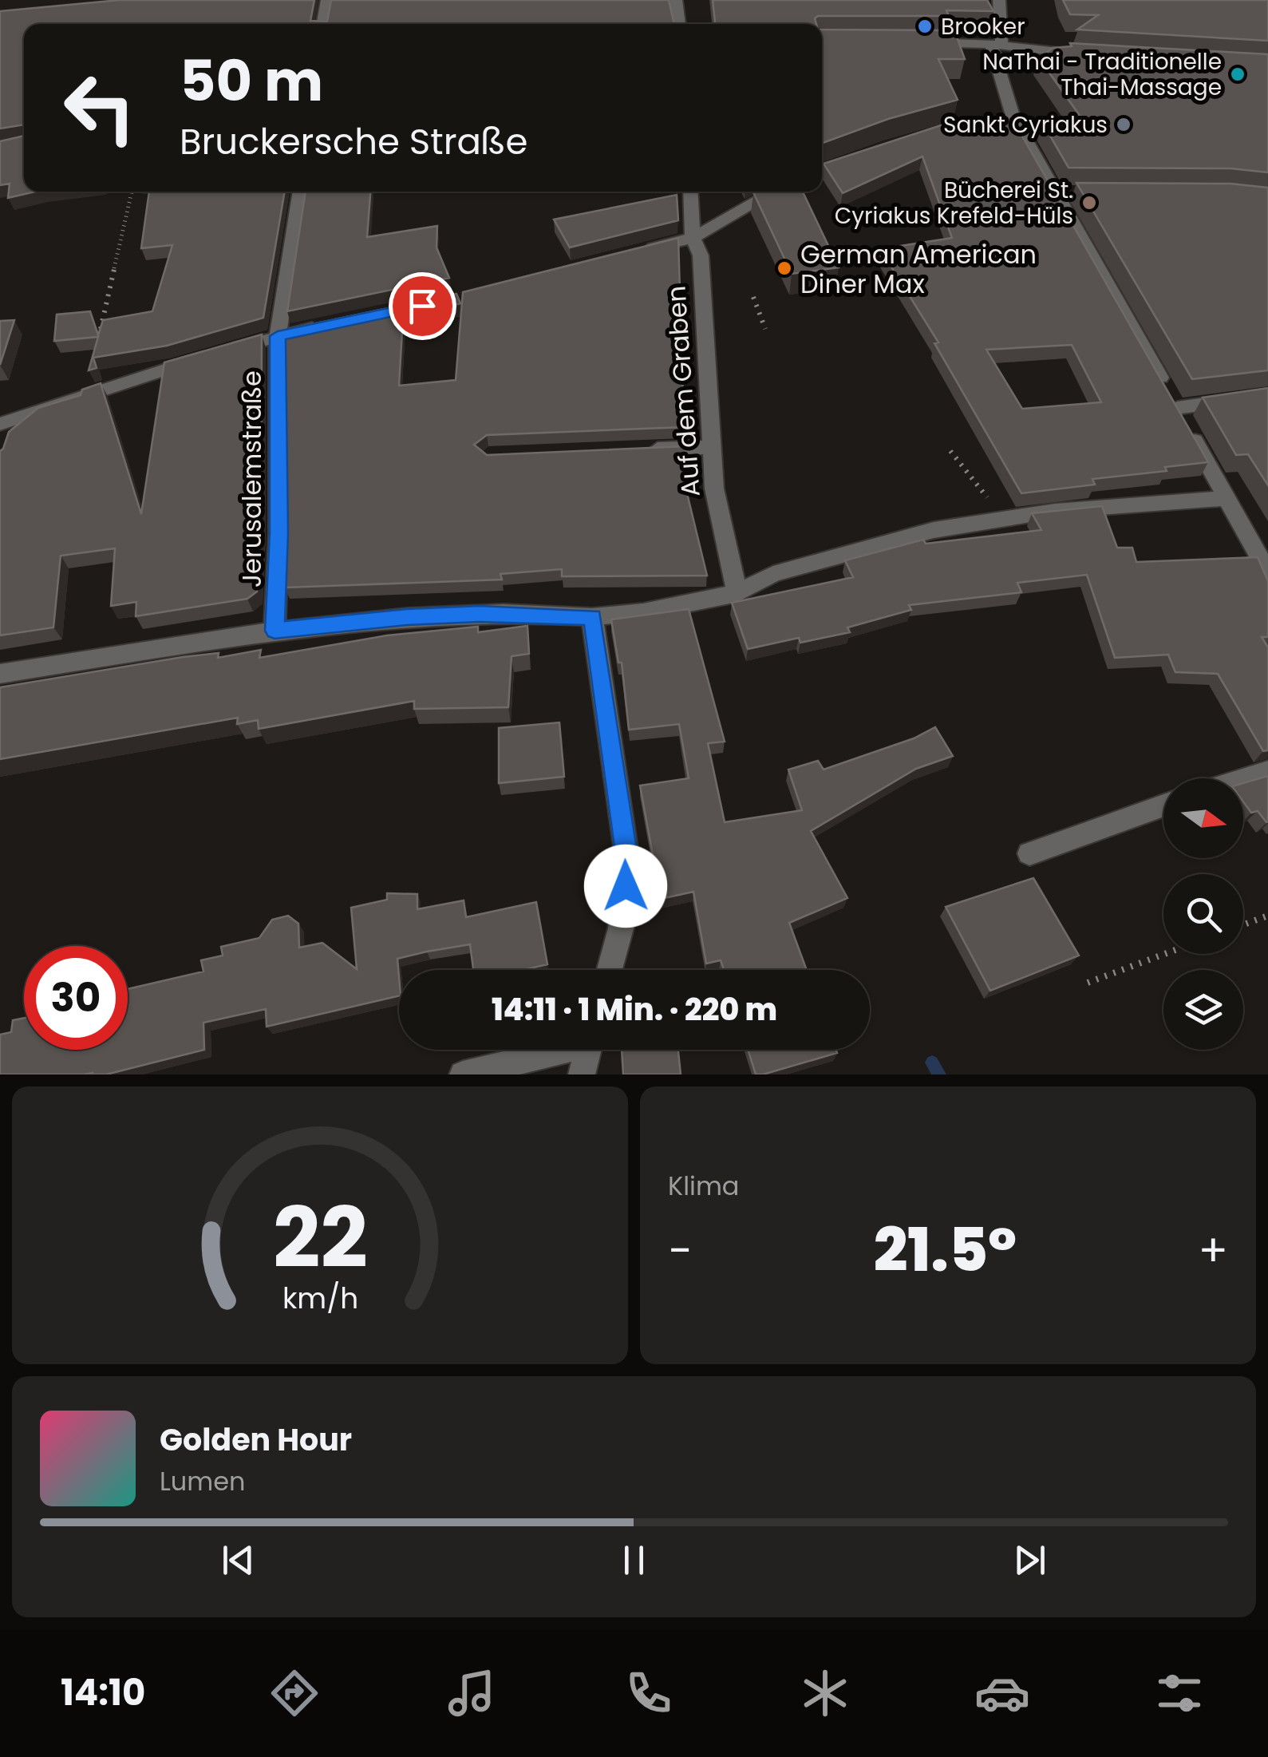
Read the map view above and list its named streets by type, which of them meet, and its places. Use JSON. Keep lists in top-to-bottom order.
{
  "streets": {
    "street": ["Auf dem Graben", "Jerusalemstraße"]
  },
  "places": [
    "Brooker",
    "NaThai - Traditionelle Thai-Massage",
    "Sankt Cyriakus",
    "Bücherei St. Cyriakus Krefeld-Hüls",
    "German American Diner Max"
  ],
  "north": "right",
  "page": {
    "turn": ["50 m", "Bruckersche Straße"],
    "limit": "30",
    "trip": "14:11 · 1 Min. · 220 m",
    "tile": "Klima",
    "heat": ["−", "21.5°", "+"],
    "song": ["Golden Hour", "Lumen"],
    "tabs": "14:10",
    "gauge": ["22", "km/h"]
  }
}
